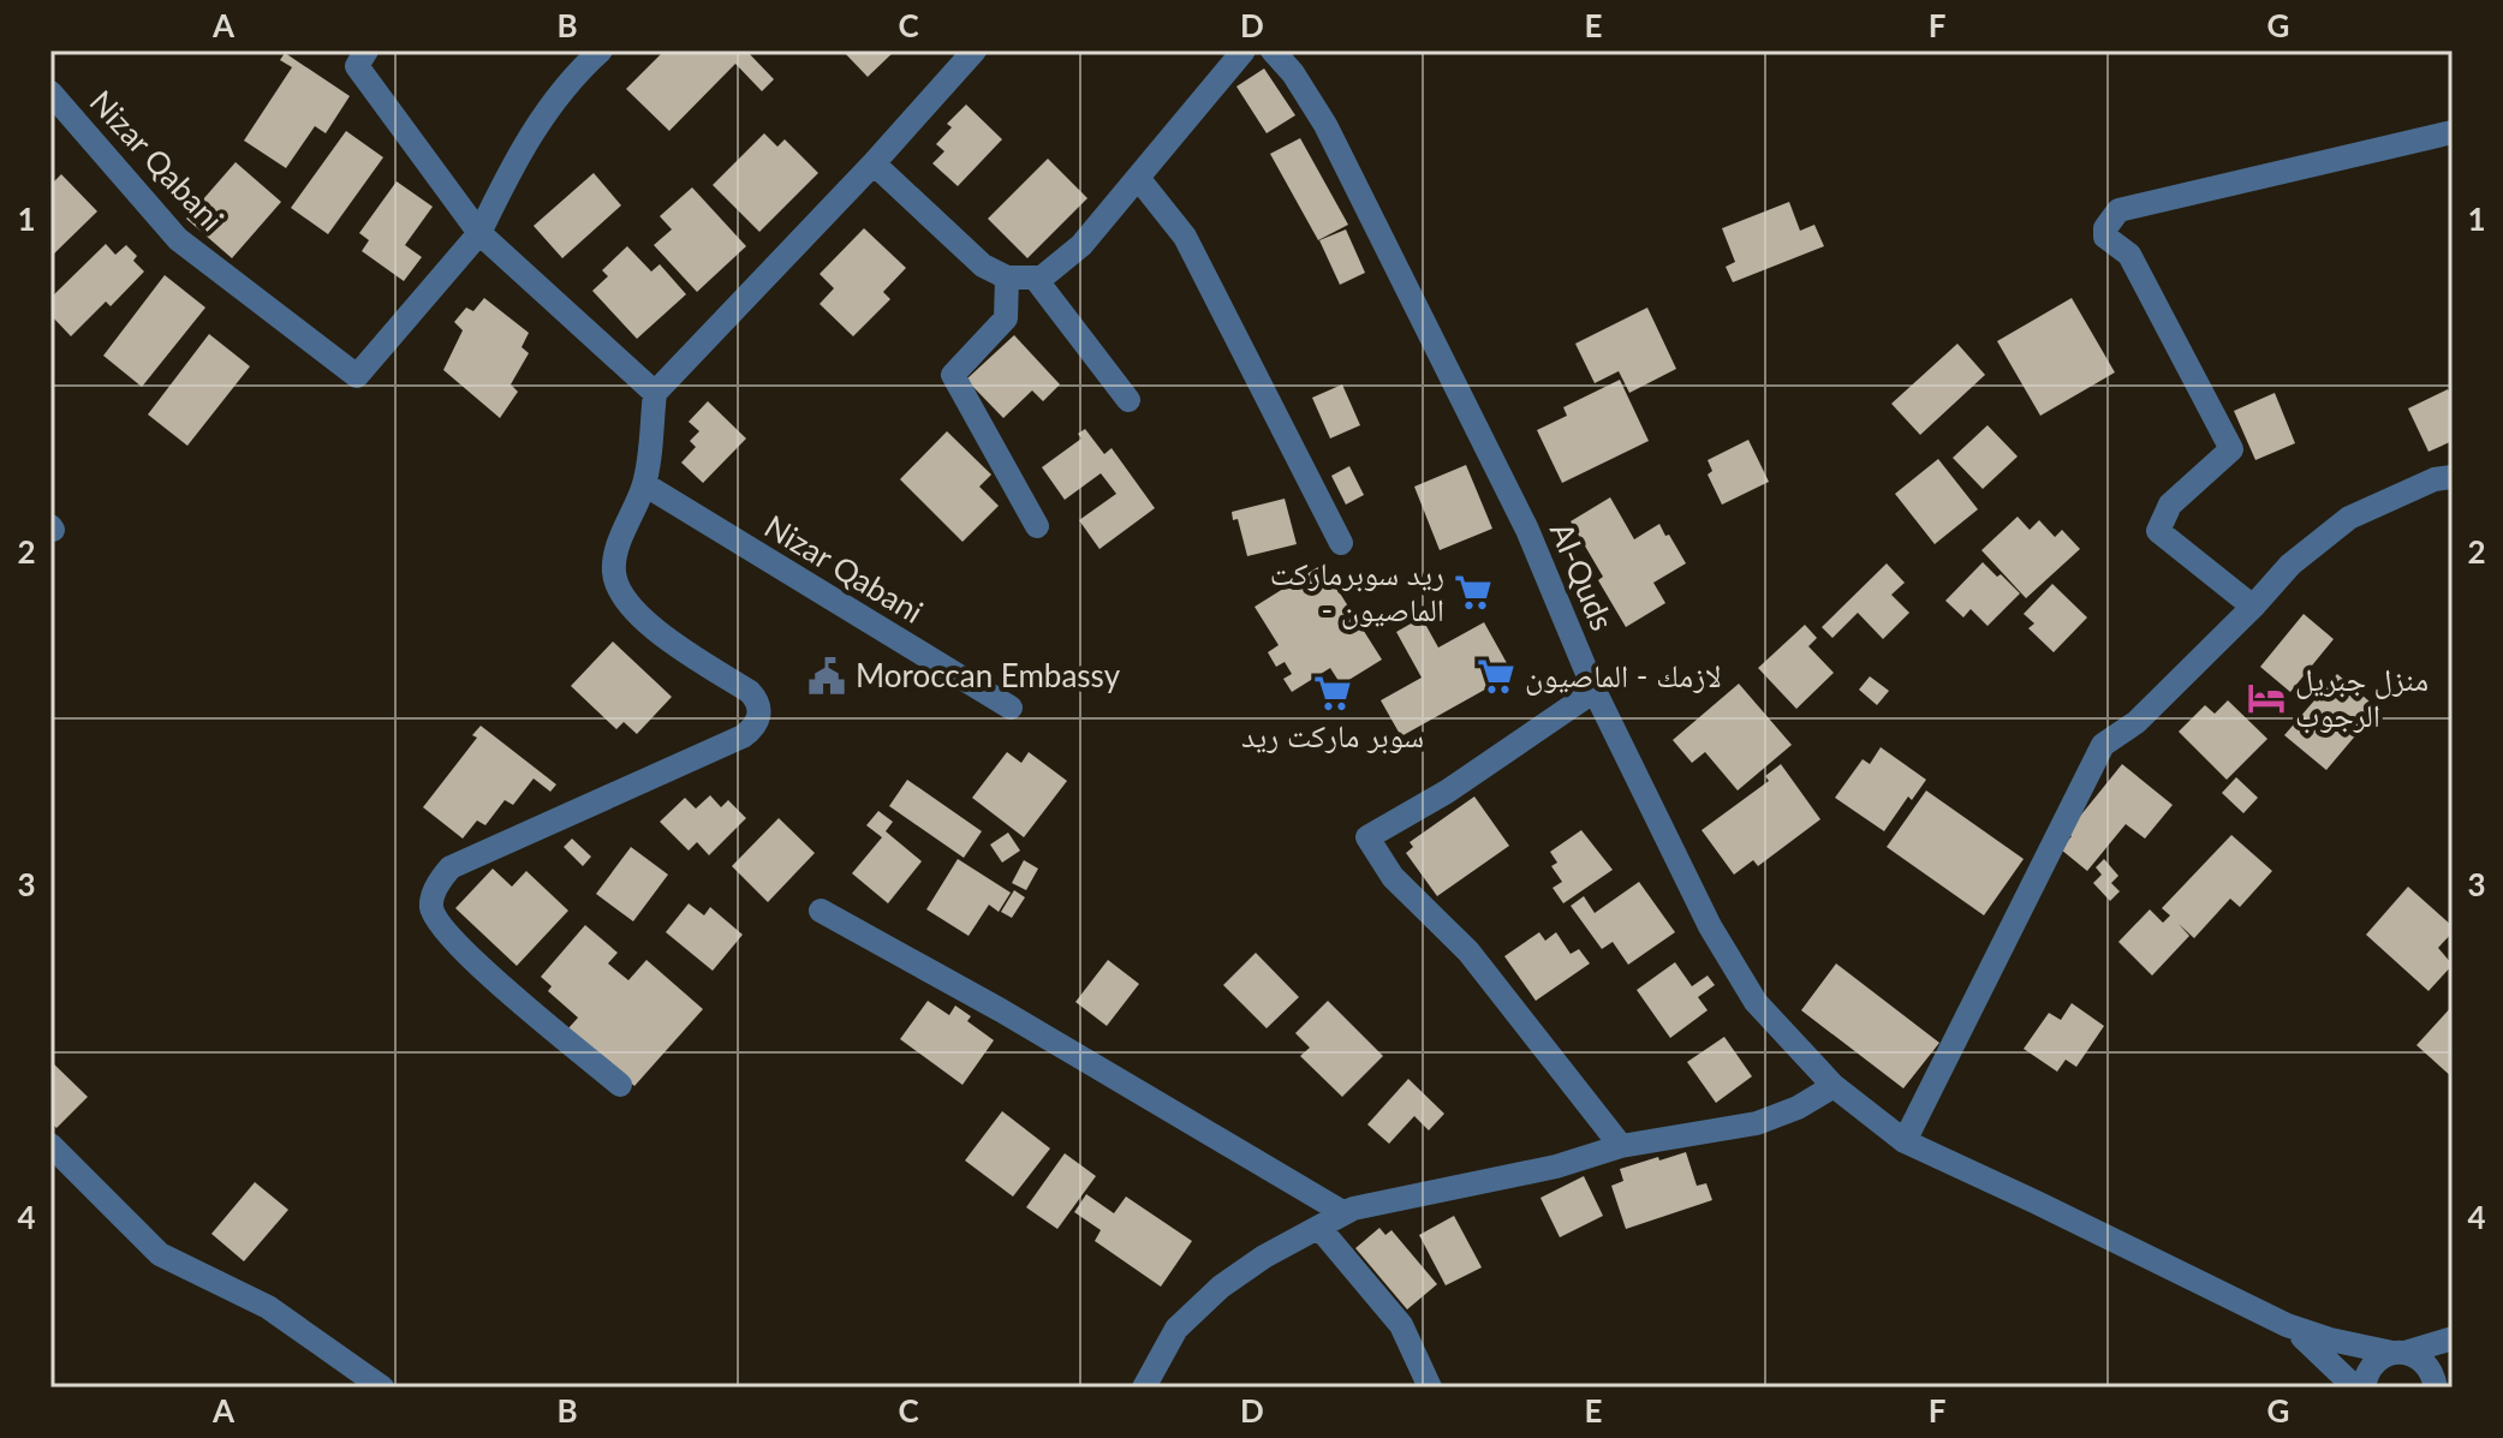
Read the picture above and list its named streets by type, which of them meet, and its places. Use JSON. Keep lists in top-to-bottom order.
{
  "streets": {
    "street": ["Nizar Qabani", "Al-Quds"]
  },
  "places": {
    "supermarket": ["ريد سوبرماركت - الماصيون", "لازمك - الماصيون", "سوبر ماركت ريد"],
    "public building": ["Moroccan Embassy"],
    "hotel": ["منزل جبريل الرجوب"]
  },
  "grid": {
    "columns": [
      "A",
      "B",
      "C",
      "D",
      "E",
      "F",
      "G"
    ],
    "rows": [
      "1",
      "2",
      "3",
      "4"
    ]
  }
}
